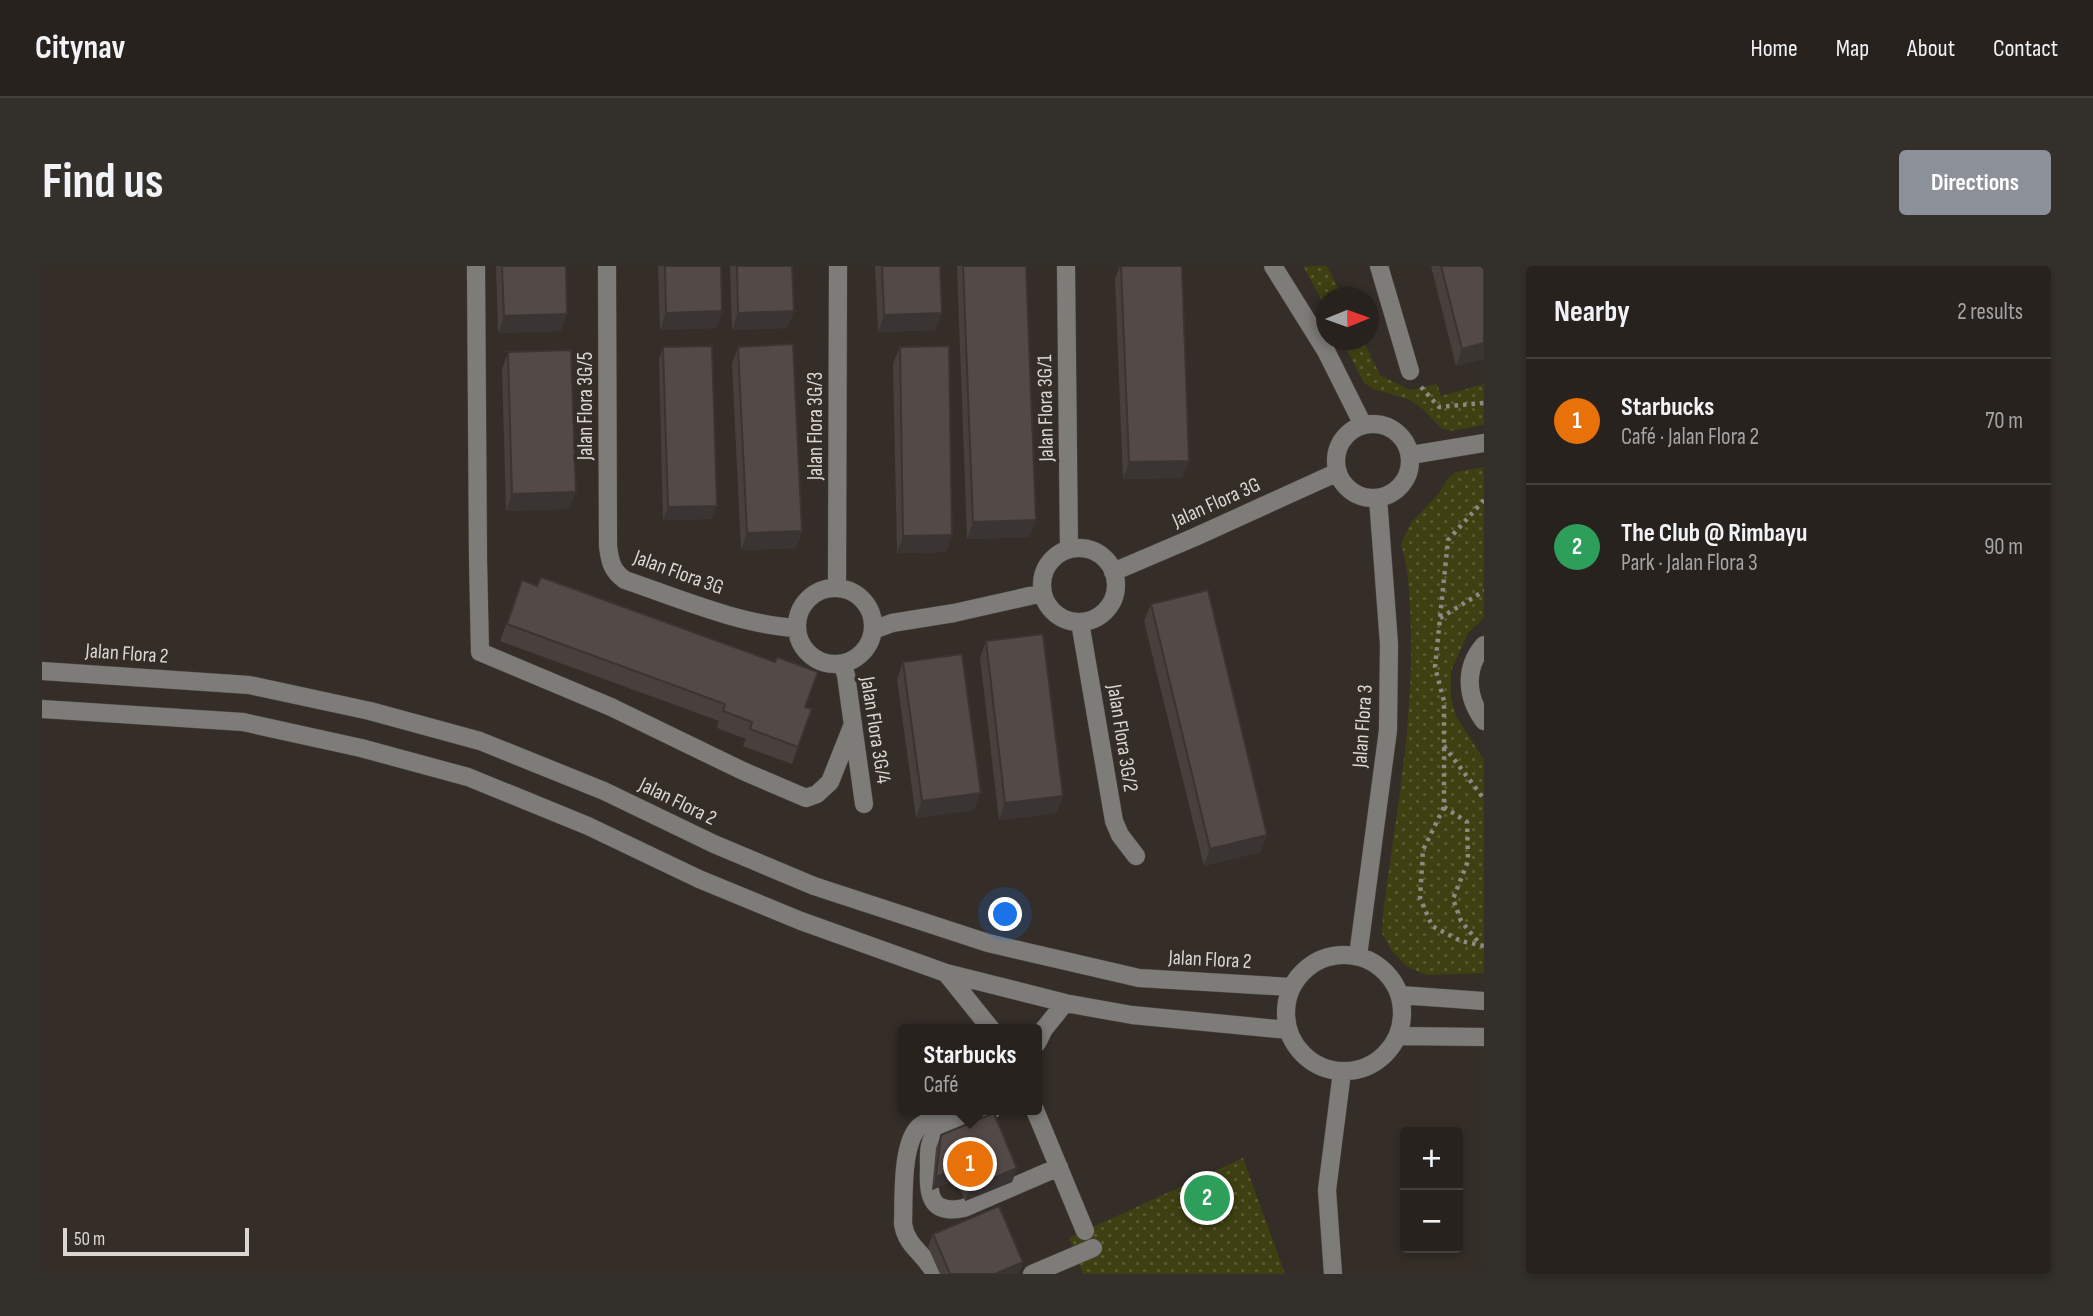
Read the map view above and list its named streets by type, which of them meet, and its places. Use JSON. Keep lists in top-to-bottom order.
{
  "streets": {
    "street": [
      "Jalan Flora 3G/5",
      "Jalan Flora 3G/1",
      "Jalan Flora 3G/3",
      "Jalan Flora 3G",
      "Jalan Flora 2",
      "Jalan Flora 3",
      "Jalan Flora 3G/4",
      "Jalan Flora 3G/2"
    ]
  },
  "crossings": [
    ["Jalan Flora 3G/5", "Jalan Flora 3G"],
    ["Jalan Flora 3G/1", "Jalan Flora 3G"],
    ["Jalan Flora 3G/1", "Jalan Flora 3G/2"],
    ["Jalan Flora 3G/3", "Jalan Flora 3G"],
    ["Jalan Flora 3G/3", "Jalan Flora 3G/4"],
    ["Jalan Flora 3G", "Jalan Flora 3"],
    ["Jalan Flora 3G", "Jalan Flora 3G/4"],
    ["Jalan Flora 3G", "Jalan Flora 3G/2"],
    ["Jalan Flora 2", "Jalan Flora 3"]
  ],
  "scale_bar": "50 m",
  "north": "right",
  "page": {
    "header": "Citynav",
    "nav": [
      "Home",
      "Map",
      "About",
      "Contact"
    ],
    "buttons": "Directions",
    "title": "Find us",
    "heading": ["Nearby", "2 results"],
    "list": [
      {
        "mark": "1",
        "name": "Starbucks",
        "note": "Café · Jalan Flora 2",
        "value": "70 m"
      },
      {
        "mark": "2",
        "name": "The Club @ Rimbayu",
        "note": "Park · Jalan Flora 3",
        "value": "90 m"
      }
    ],
    "popup": ["Starbucks", "Café"],
    "map_buttons": ["+", "−"],
    "pins": ["1", "2"],
    "scale": "50 m"
  }
}
